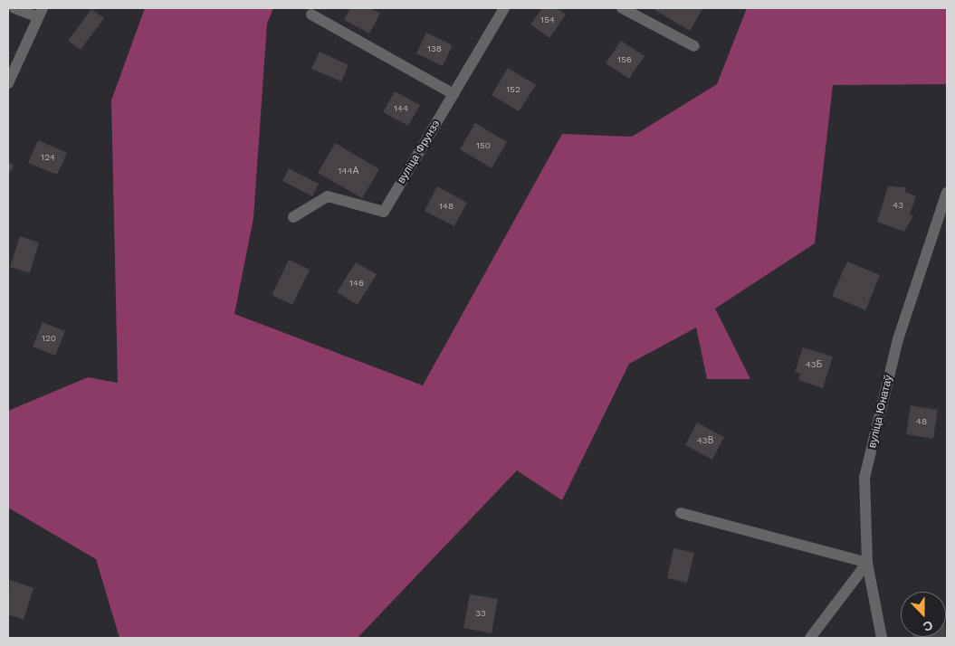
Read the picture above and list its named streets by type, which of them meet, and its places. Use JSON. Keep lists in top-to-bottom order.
{
  "streets": {
    "street": ["вуліца Фрунзэ", "вуліца Юнатаў"]
  },
  "house_numbers": [
    "154",
    "138",
    "156",
    "152",
    "144",
    "150",
    "124",
    "144А",
    "43",
    "148",
    "146",
    "120",
    "43Б",
    "48",
    "43В",
    "33"
  ],
  "north": "bottom"
}
